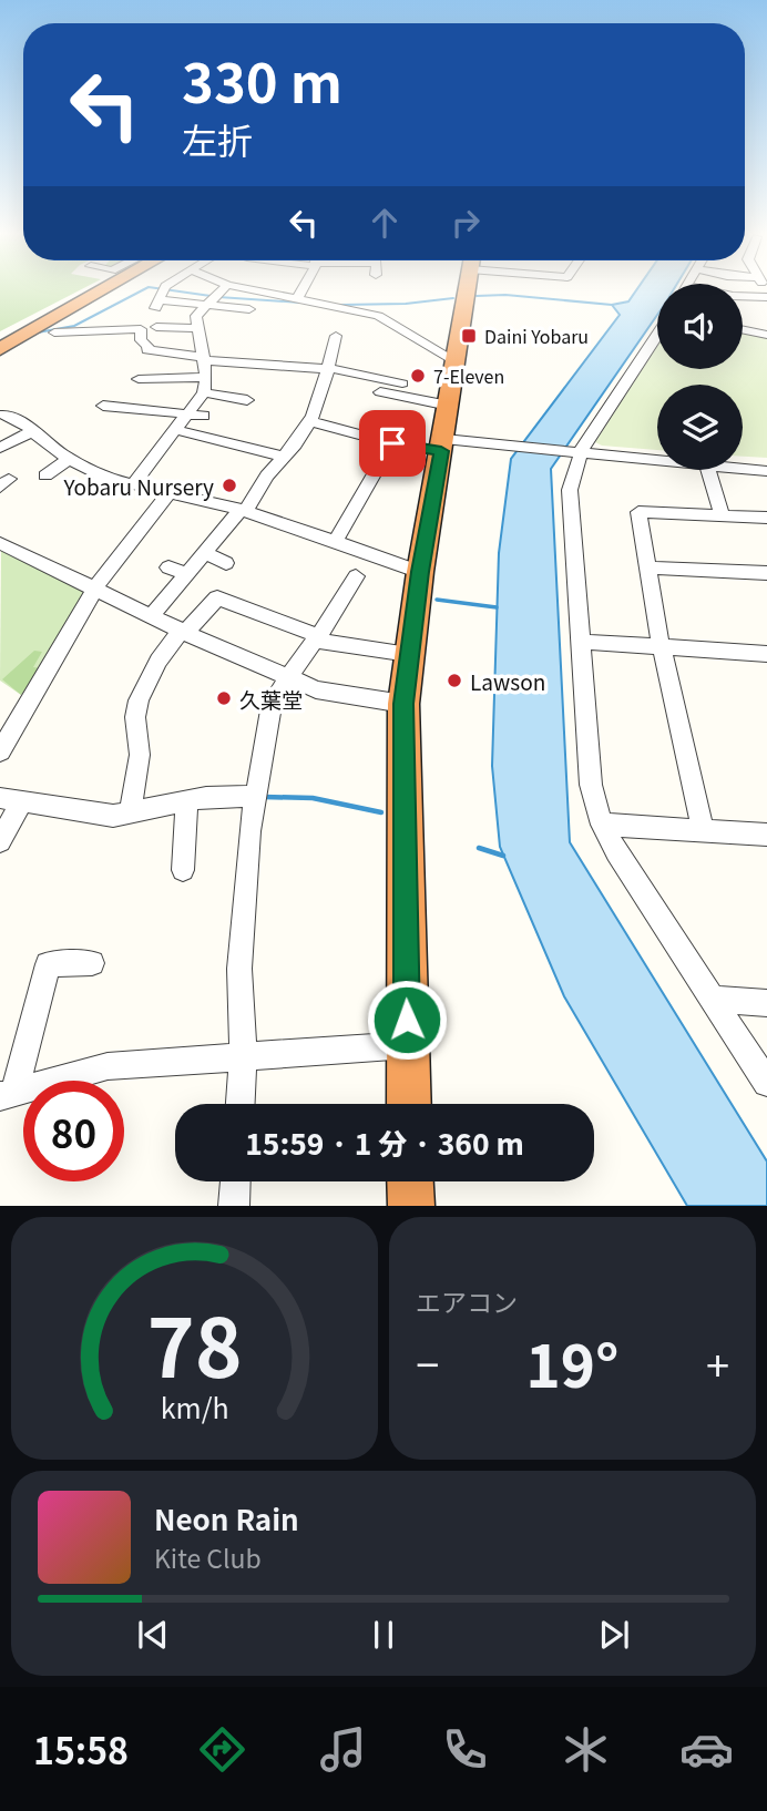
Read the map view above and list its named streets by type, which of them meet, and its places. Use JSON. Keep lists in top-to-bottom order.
{
  "places": {
    "transit": ["Daini Yobaru"],
    "other": [
      "7-Eleven",
      "Yobaru Nursery",
      "Lawson",
      "久葉堂"
    ]
  },
  "page": {
    "turn": ["330 m", "左折"],
    "limit": "80",
    "trip": "15:59 · 1 分 · 360 m",
    "tile": "エアコン",
    "heat": ["−", "19°", "+"],
    "song": ["Neon Rain", "Kite Club"],
    "tabs": "15:58",
    "gauge": ["78", "km/h"]
  }
}
